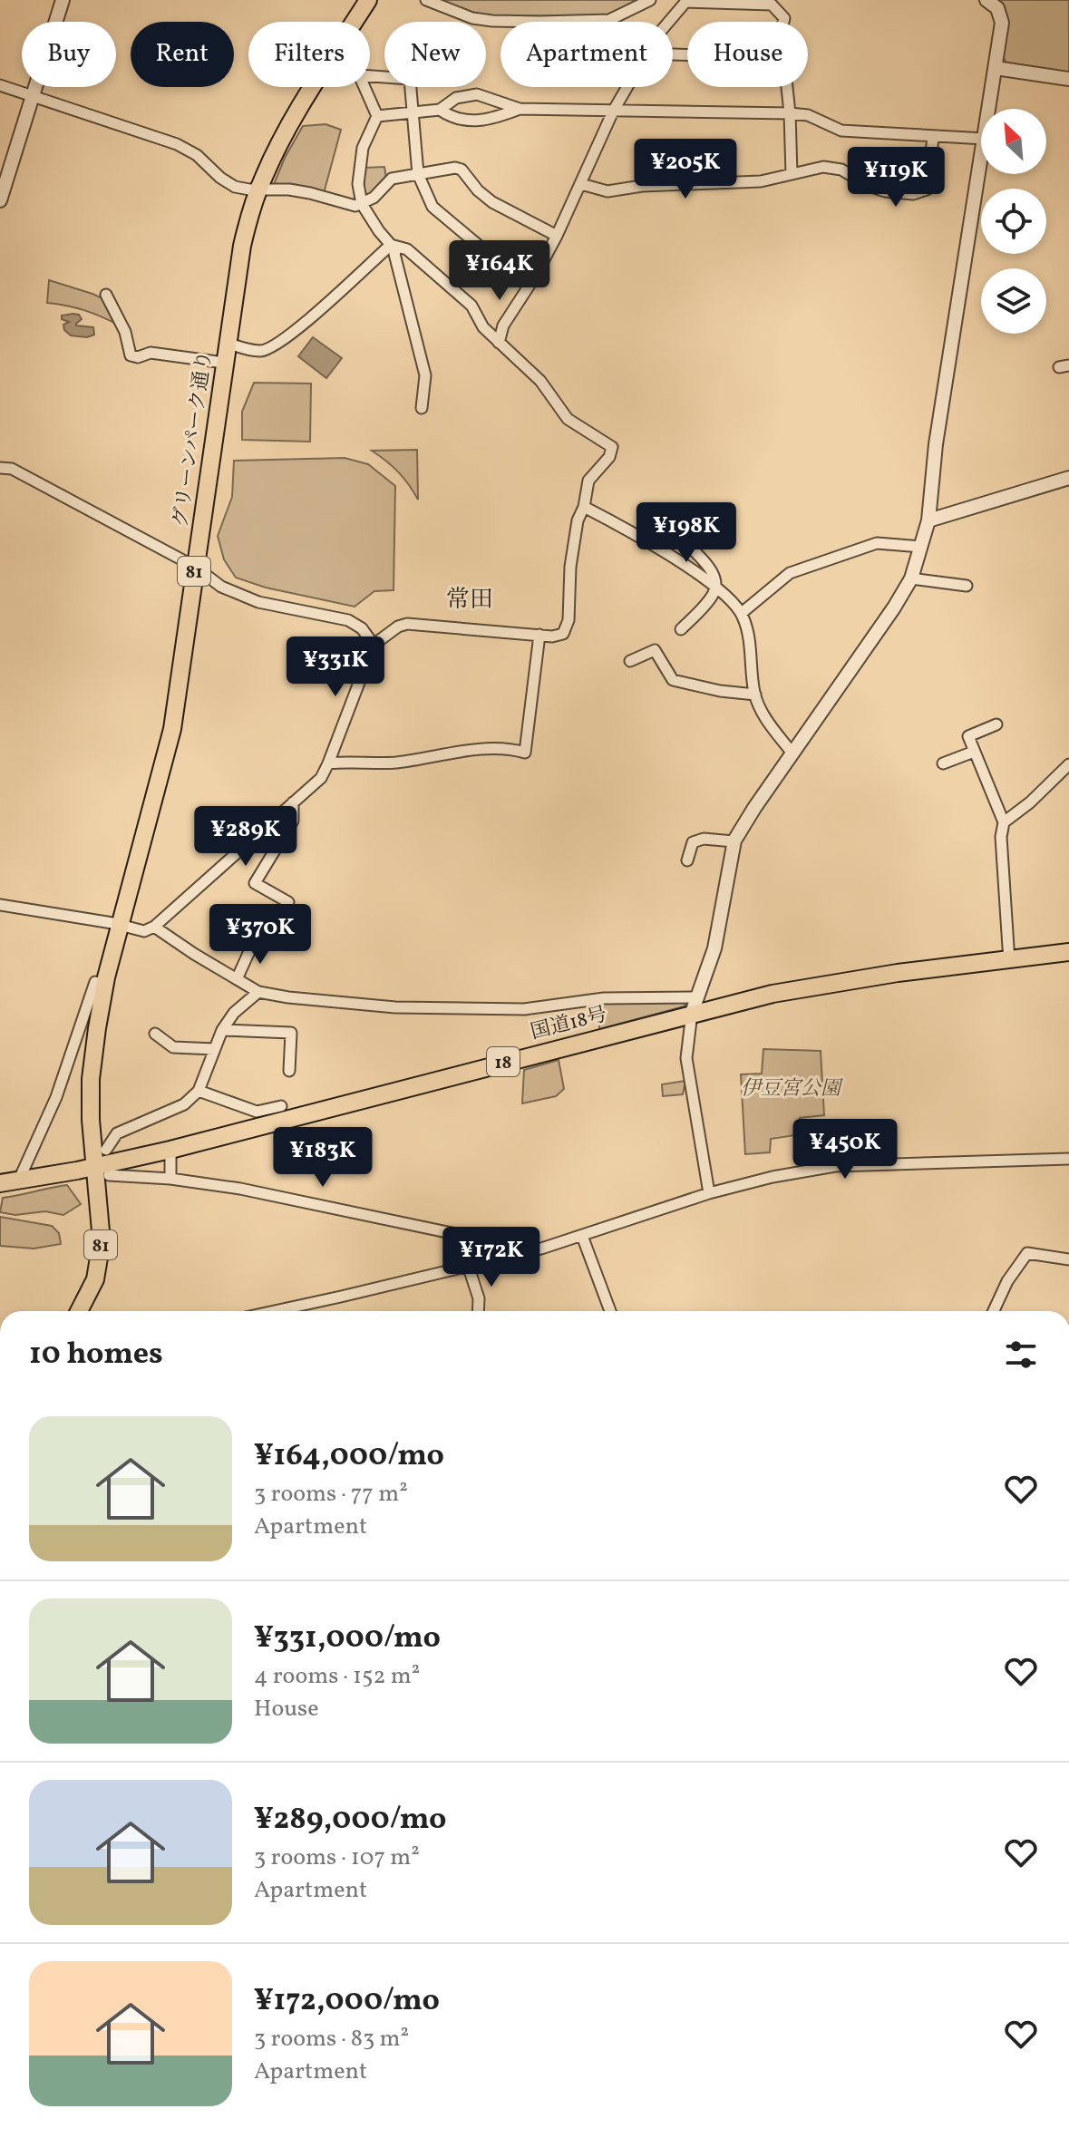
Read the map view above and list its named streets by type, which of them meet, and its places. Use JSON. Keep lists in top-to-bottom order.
{
  "streets": {
    "main road": [
      "グリーンパーク通り",
      "81",
      "国道18号",
      "18"
    ]
  },
  "crossings": [
    ["グリーンパーク通り", "81"],
    ["グリーンパーク通り", "国道18号"],
    ["81", "国道18号"]
  ],
  "districts": ["常田"],
  "parks": ["伊豆宮公園"],
  "north": "top left",
  "page": {
    "chip": [
      "Buy",
      "Rent",
      "Filters",
      "New",
      "Apartment",
      "House"
    ],
    "price": [
      "¥205K",
      "¥119K",
      "¥164K",
      "¥198K",
      "¥331K",
      "¥289K",
      "¥370K",
      "¥450K",
      "¥183K",
      "¥172K"
    ],
    "heading": "10 homes",
    "list": [
      {
        "name": "¥164,000/mo",
        "note": "3 rooms · 77 m² · Apartment"
      },
      {
        "name": "¥331,000/mo",
        "note": "4 rooms · 152 m² · House"
      },
      {
        "name": "¥289,000/mo",
        "note": "3 rooms · 107 m² · Apartment"
      },
      {
        "name": "¥172,000/mo",
        "note": "3 rooms · 83 m² · Apartment"
      }
    ]
  }
}
